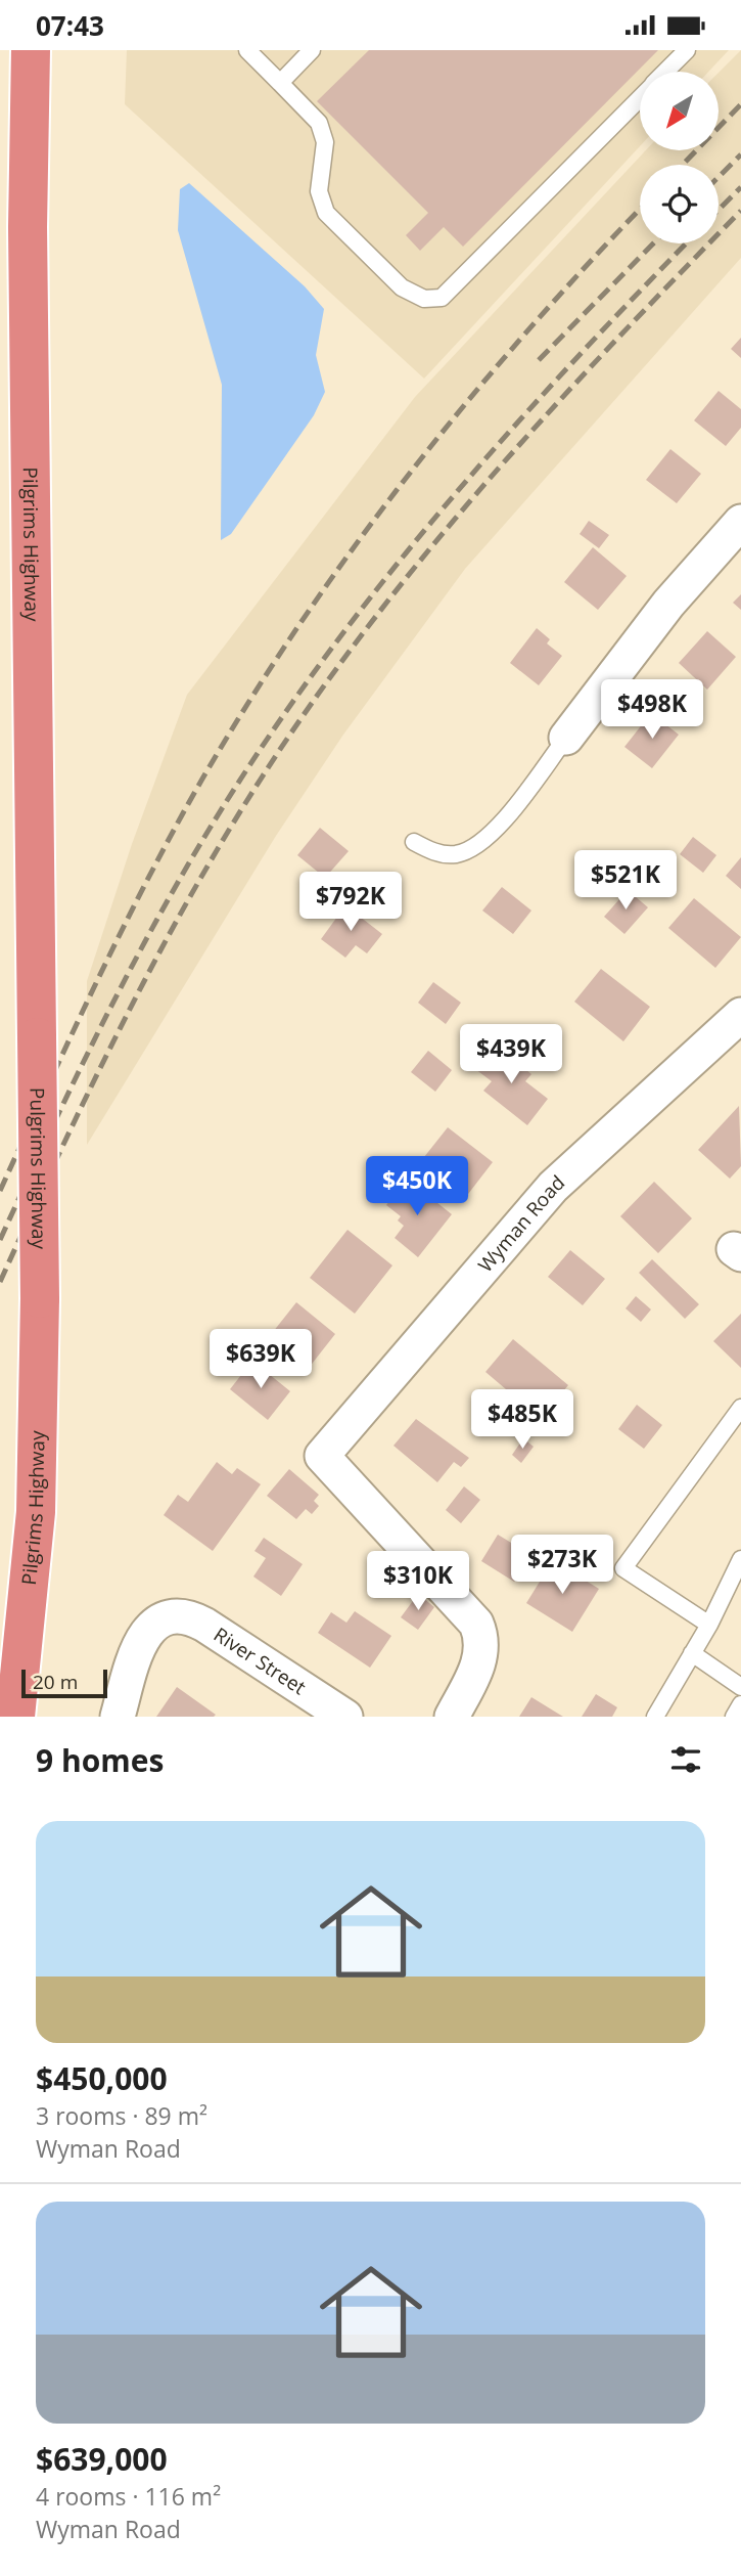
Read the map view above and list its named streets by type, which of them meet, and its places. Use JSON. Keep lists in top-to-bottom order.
{
  "streets": {
    "highway": ["Pilgrims Highway", "Pulgrims Highway"],
    "street": ["Wyman Road", "River Street"]
  },
  "crossings": [
    ["Pilgrims Highway", "Pulgrims Highway"]
  ],
  "scale_bar": "20 m",
  "north": "bottom left",
  "page": {
    "status": "07:43",
    "price": [
      "$498K",
      "$521K",
      "$792K",
      "$439K",
      "$450K",
      "$639K",
      "$485K",
      "$273K",
      "$310K"
    ],
    "scale": "20 m",
    "heading": "9 homes",
    "list": [
      {
        "name": "$450,000",
        "note": "3 rooms · 89 m² · Wyman Road"
      },
      {
        "name": "$639,000",
        "note": "4 rooms · 116 m² · Wyman Road"
      }
    ]
  }
}
